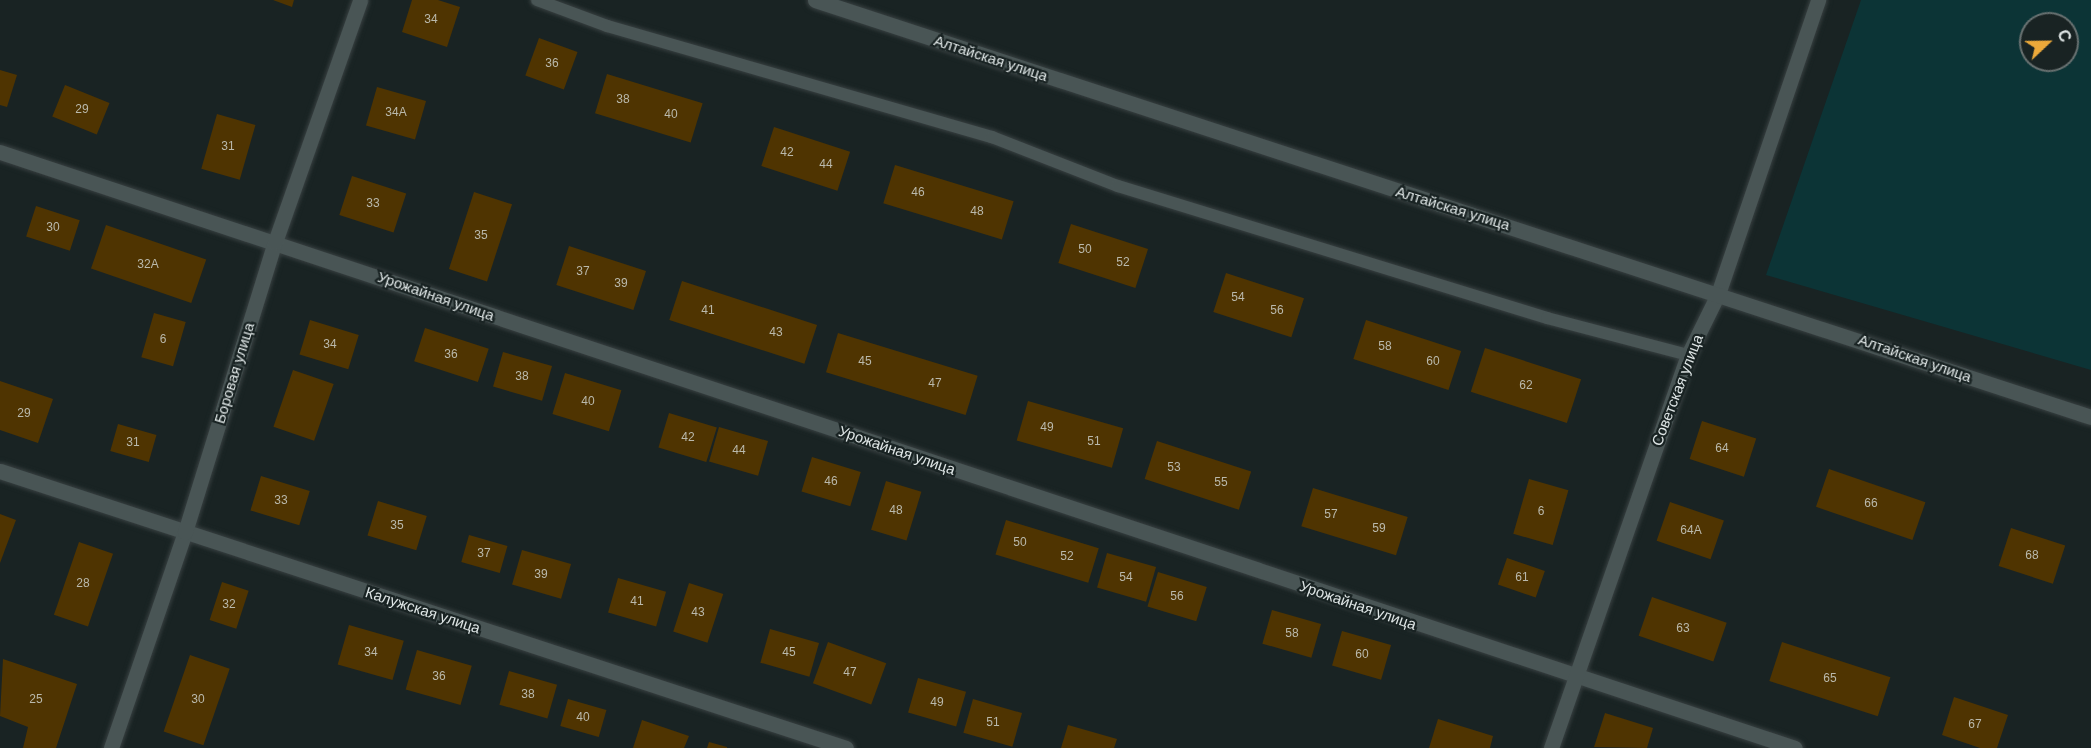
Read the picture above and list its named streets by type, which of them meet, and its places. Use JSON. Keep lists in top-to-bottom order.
{
  "streets": {
    "street": [
      "Алтайская улица",
      "Урожайная улица",
      "Боровая улица",
      "Советская улица",
      "Калужская улица"
    ]
  },
  "crossings": [
    ["Алтайская улица", "Советская улица"],
    ["Урожайная улица", "Боровая улица"],
    ["Урожайная улица", "Советская улица"],
    ["Боровая улица", "Калужская улица"]
  ],
  "house_numbers": [
    "34",
    "36",
    "38",
    "29",
    "34А",
    "40",
    "31",
    "42",
    "44",
    "46",
    "33",
    "48",
    "30",
    "35",
    "50",
    "52",
    "32А",
    "37",
    "39",
    "54",
    "41",
    "56",
    "43",
    "6",
    "34",
    "58",
    "36",
    "45",
    "60",
    "38",
    "47",
    "62",
    "40",
    "29",
    "49",
    "42",
    "51",
    "31",
    "64",
    "44",
    "53",
    "46",
    "55",
    "33",
    "66",
    "48",
    "6",
    "57",
    "35",
    "59",
    "64А",
    "50",
    "37",
    "68",
    "52",
    "39",
    "54",
    "61",
    "28",
    "56",
    "41",
    "32",
    "43",
    "63",
    "58",
    "34",
    "45",
    "60",
    "47",
    "36",
    "65",
    "38",
    "25",
    "30",
    "49",
    "40",
    "51",
    "67"
  ],
  "north": "right"
}
